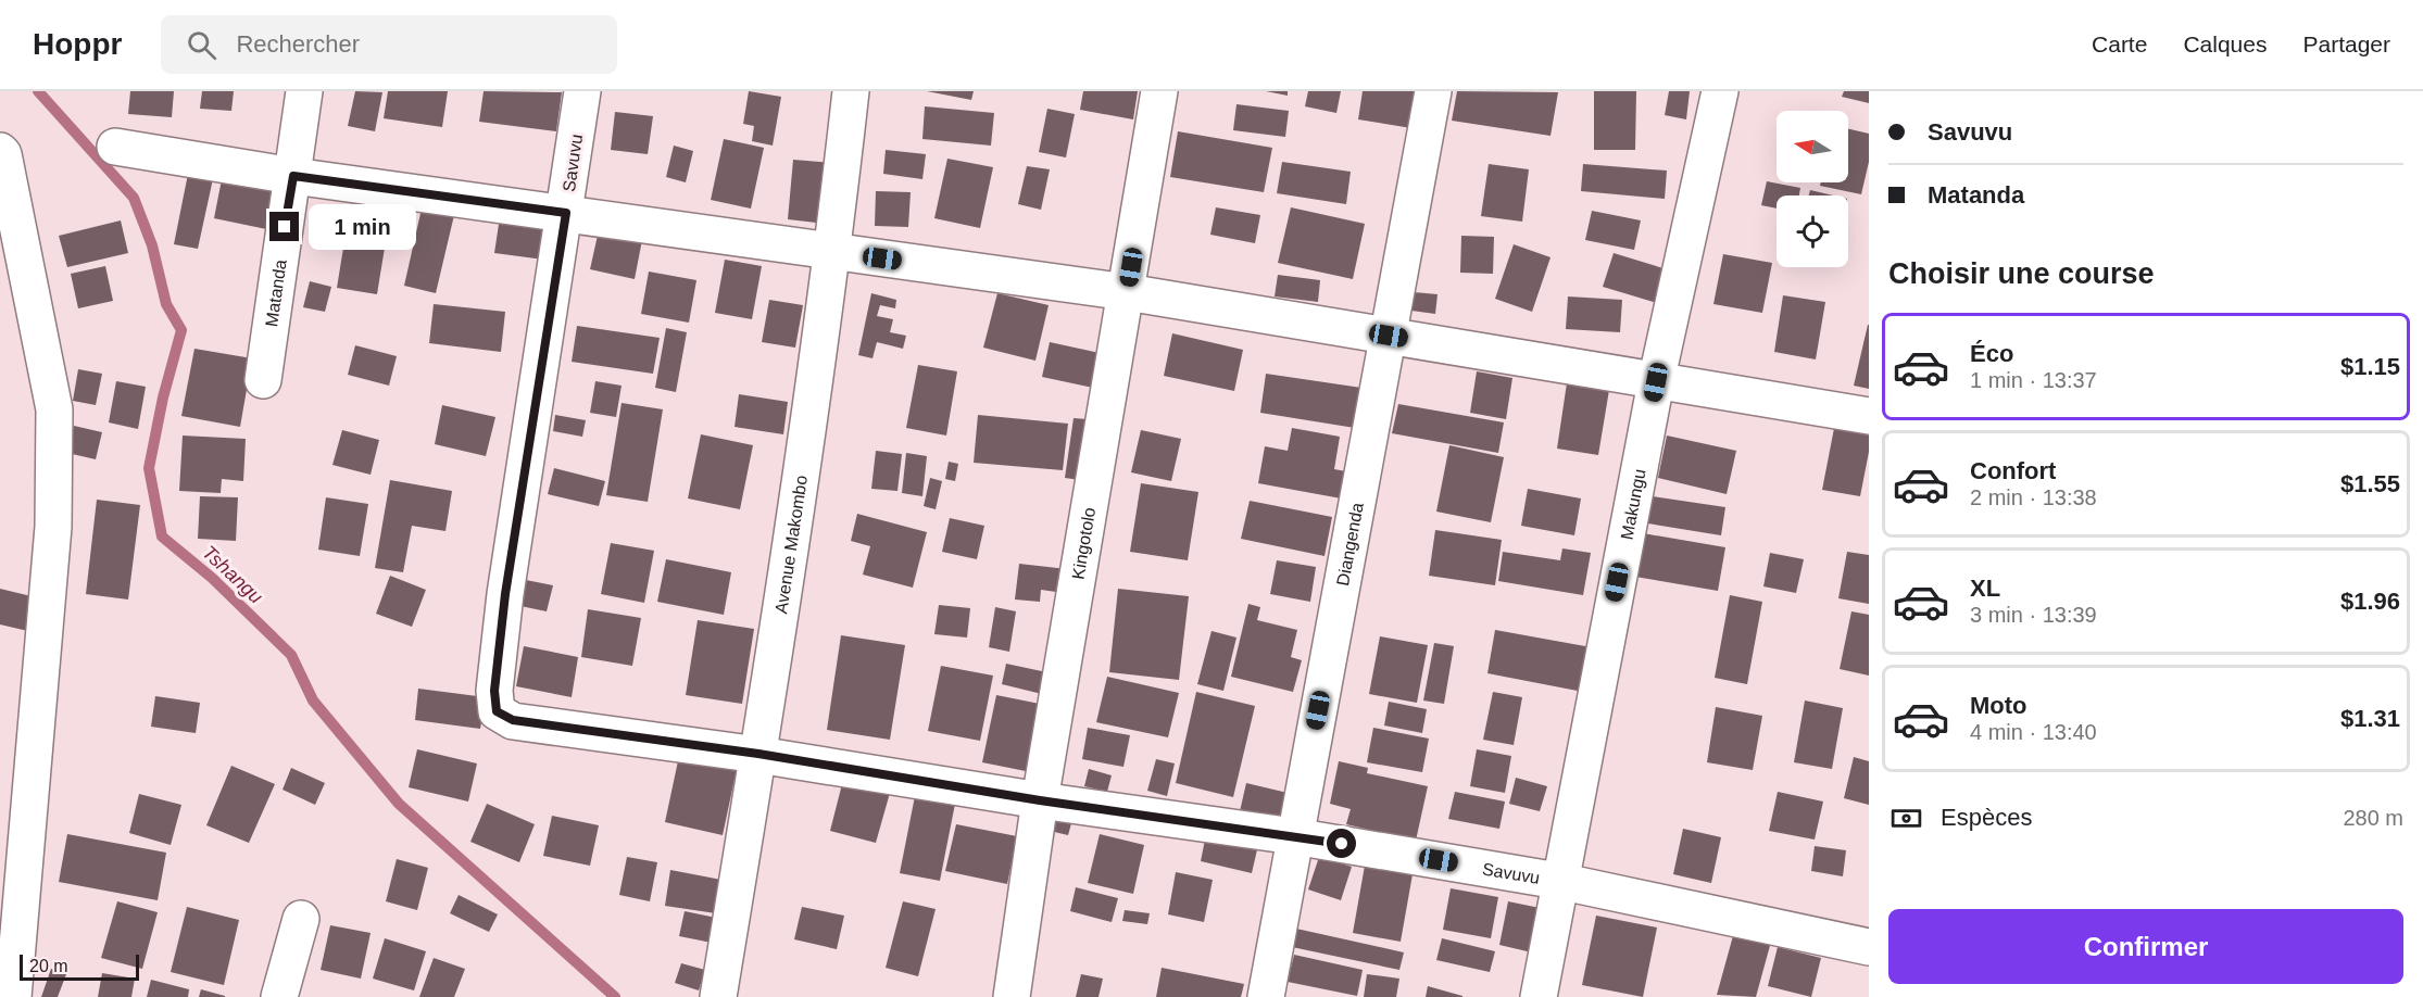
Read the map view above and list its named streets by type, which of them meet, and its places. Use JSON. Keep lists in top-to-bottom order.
{
  "streets": {
    "street": [
      "Savuvu",
      "Matanda",
      "Makungu",
      "Kingotolo",
      "Diangenda",
      "Avenue Makombo"
    ]
  },
  "crossings": [
    ["Savuvu", "Makungu"],
    ["Savuvu", "Kingotolo"],
    ["Savuvu", "Diangenda"],
    ["Savuvu", "Avenue Makombo"]
  ],
  "water": ["Tshangu"],
  "scale_bar": "20 m",
  "north": "left",
  "page": {
    "header": "Hoppr",
    "search": "Rechercher",
    "nav": ["Carte", "Calques", "Partager"],
    "banner": ["Savuvu", "Matanda"],
    "bubble": "1 min",
    "heading": "Choisir une course",
    "list": [
      {
        "name": "Éco",
        "note": "1 min · 13:37",
        "value": "$1.15"
      },
      {
        "name": "Confort",
        "note": "2 min · 13:38",
        "value": "$1.55"
      },
      {
        "name": "XL",
        "note": "3 min · 13:39",
        "value": "$1.96"
      },
      {
        "name": "Moto",
        "note": "4 min · 13:40",
        "value": "$1.31"
      }
    ],
    "pay": ["Espèces", "280 m"],
    "buttons": "Confirmer",
    "scale": "20 m"
  }
}
